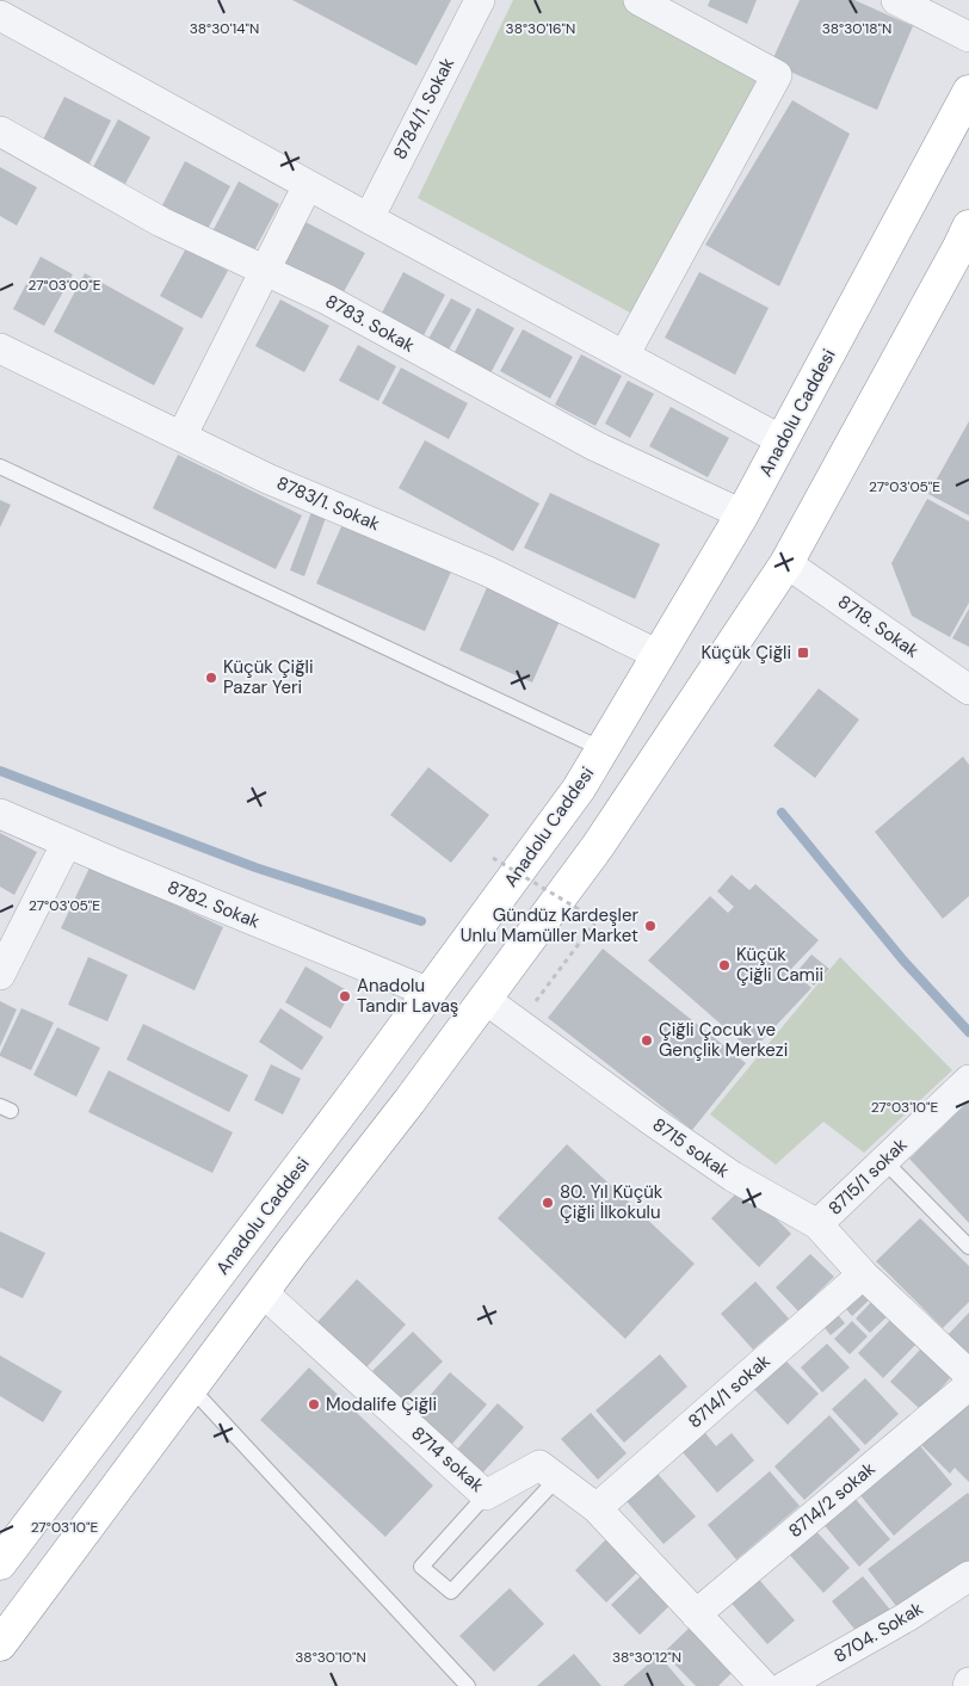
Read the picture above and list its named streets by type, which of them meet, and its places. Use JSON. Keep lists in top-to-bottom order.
{
  "streets": {
    "highway": ["Anadolu Caddesi"],
    "street": [
      "8784/1. Sokak",
      "8783. Sokak",
      "8783/1. Sokak",
      "8718. Sokak",
      "8782. Sokak",
      "8715 sokak",
      "8715/1 sokak",
      "8714/1 sokak",
      "8714 sokak",
      "8714/2 sokak",
      "8704. Sokak"
    ]
  },
  "crossings": [
    ["8783. Sokak", "Anadolu Caddesi"],
    ["Anadolu Caddesi", "8783/1. Sokak"],
    ["Anadolu Caddesi", "8782. Sokak"],
    ["8715 sokak", "8715/1 sokak"],
    ["8715 sokak", "8714/1 sokak"],
    ["8714/1 sokak", "8714 sokak"],
    ["8714 sokak", "8714/2 sokak"]
  ],
  "places": {
    "transit": ["Küçük Çiğli"],
    "other": [
      "Küçük Çiğli Pazar Yeri",
      "Gündüz Kardeşler Unlu Mamüller Market",
      "Küçük Çiğli Camii",
      "Anadolu Tandır Lavaş",
      "Çiğli Çocuk ve Gençlik Merkezi",
      "80. Yıl Küçük Çiğli İlkokulu",
      "Modalife Çiğli"
    ]
  },
  "coordinates": [
    "38°30'16\"N",
    "38°30'18\"N",
    "38°30'14\"N",
    "27°03'00\"E",
    "27°03'05\"E",
    "27°03'10\"E",
    "38°30'10\"N",
    "38°30'12\"N"
  ]
}
